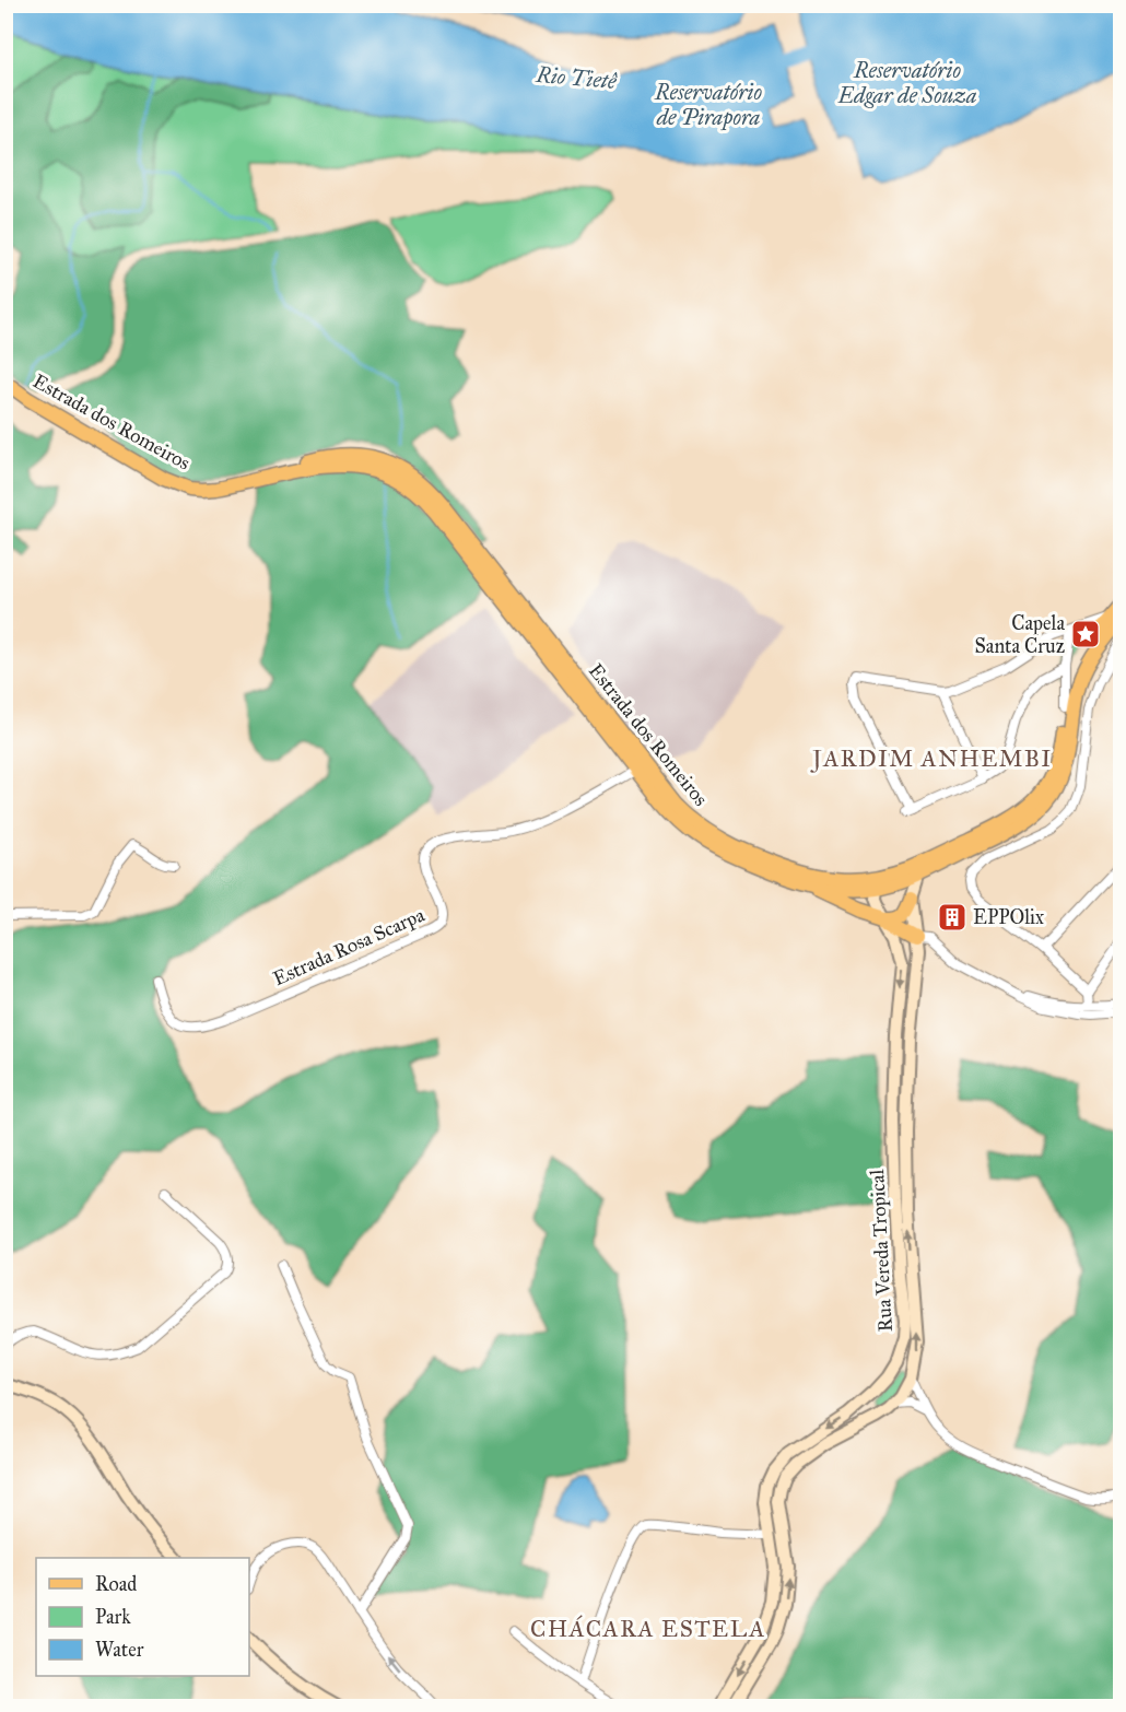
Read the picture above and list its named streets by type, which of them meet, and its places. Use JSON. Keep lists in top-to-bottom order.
{
  "streets": {
    "main road": ["Estrada dos Romeiros"],
    "street": ["Estrada Rosa Scarpa", "Rua Vereda Tropical"]
  },
  "crossings": [
    ["Estrada dos Romeiros", "Estrada Rosa Scarpa"],
    ["Estrada dos Romeiros", "Rua Vereda Tropical"]
  ],
  "districts": ["JARDIM ANHEMBI", "CHÁCARA ESTELA"],
  "water": ["Reservatório Edgar de Souza", "Rio Tietê", "Reservatório de Pirapora"],
  "places": {
    "place": ["Capela Santa Cruz"],
    "building": ["EPPOlix"]
  },
  "legend": ["Road", "Park", "Water"]
}
